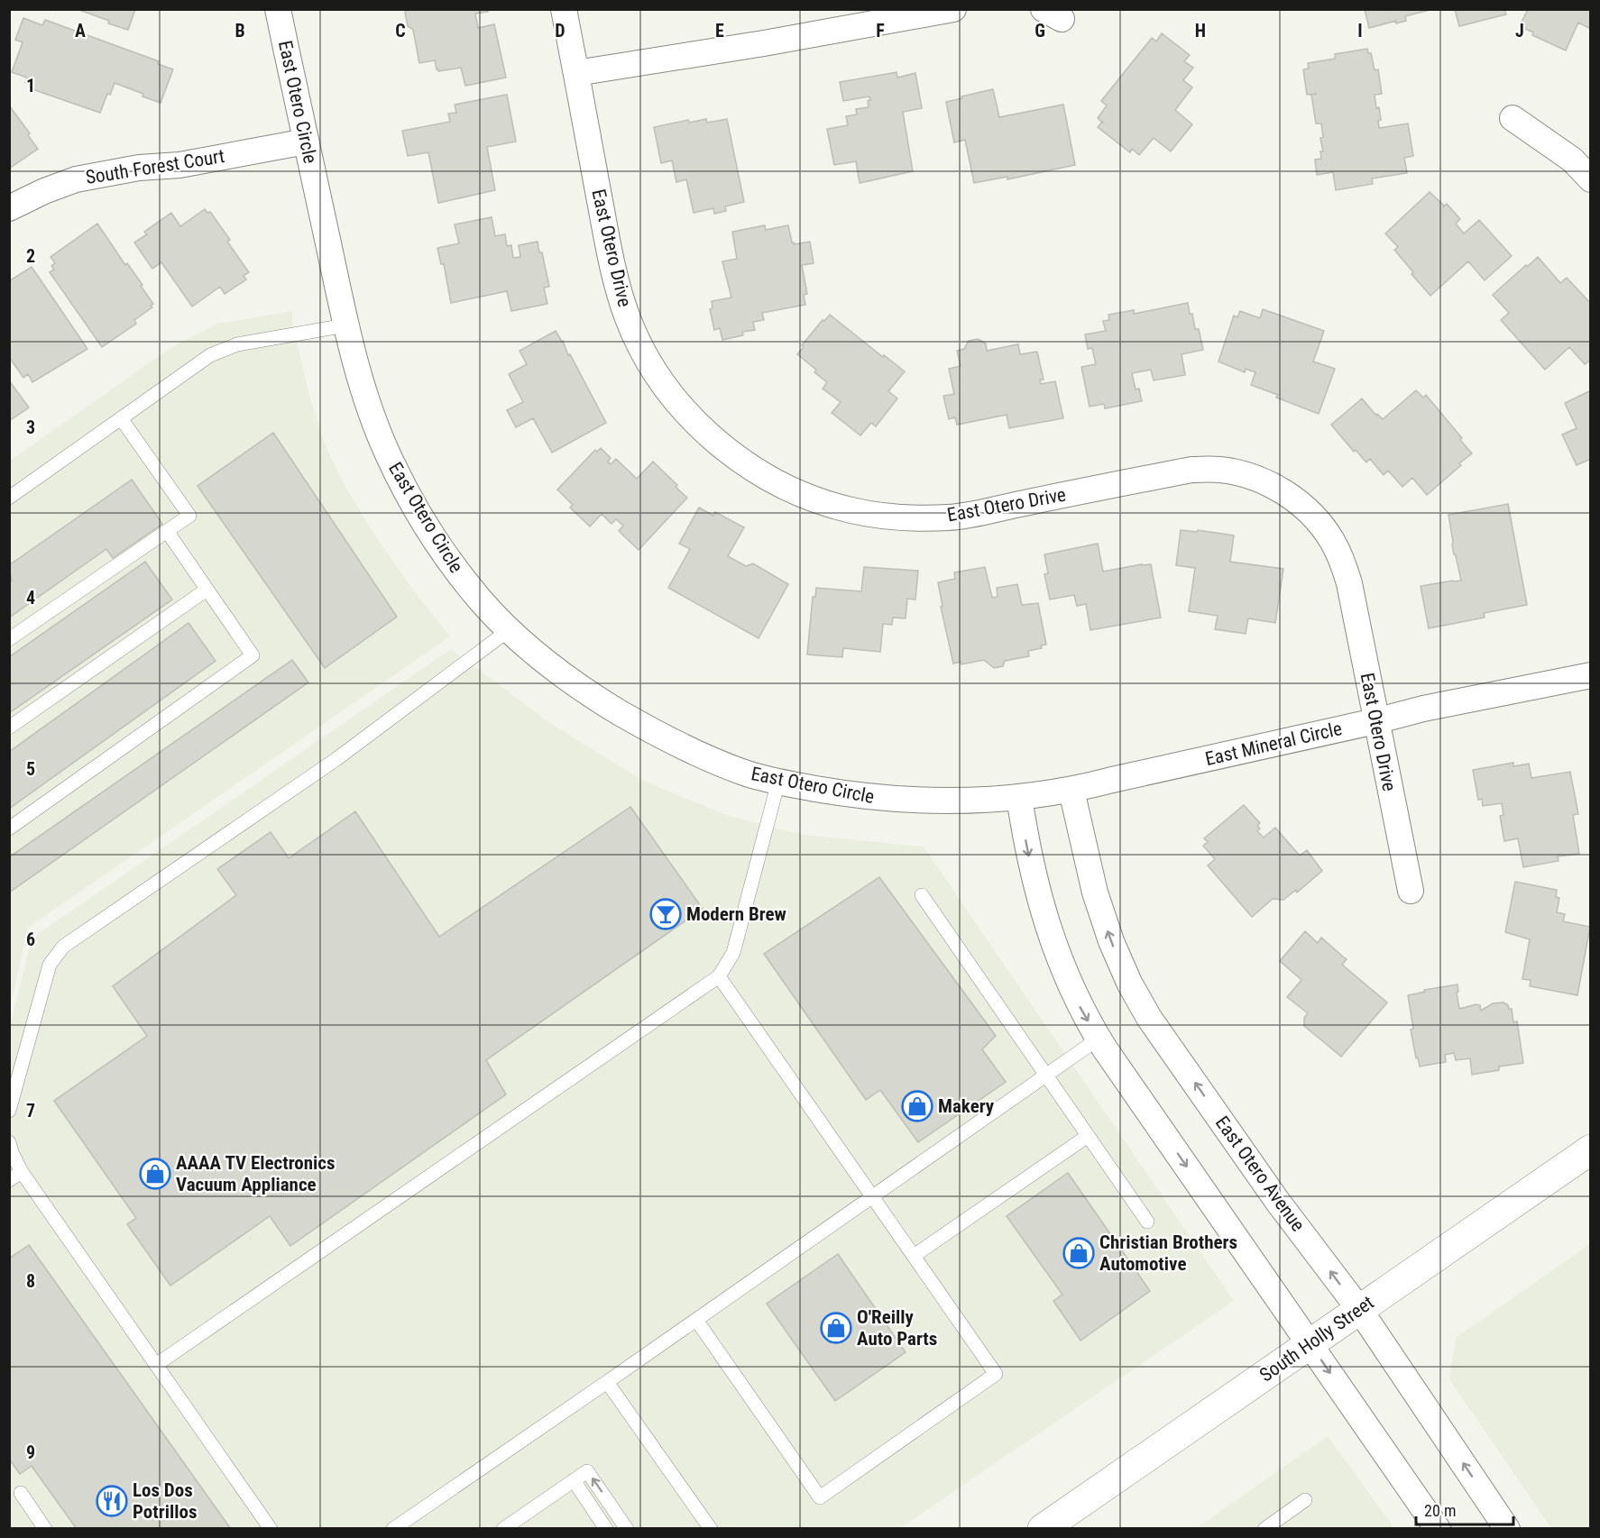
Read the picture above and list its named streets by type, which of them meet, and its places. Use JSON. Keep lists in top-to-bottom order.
{
  "streets": {
    "main road": ["South Holly Street"],
    "street": [
      "East Otero Circle",
      "South Forest Court",
      "East Otero Drive",
      "East Mineral Circle",
      "East Otero Avenue"
    ]
  },
  "crossings": [
    ["East Otero Circle", "South Forest Court"],
    ["East Otero Circle", "East Mineral Circle"],
    ["East Otero Drive", "East Mineral Circle"],
    ["East Mineral Circle", "East Otero Avenue"],
    ["East Otero Avenue", "South Holly Street"]
  ],
  "places": {
    "bar": ["Modern Brew"],
    "shop": [
      "Makery",
      "AAAA TV Electronics Vacuum Appliance",
      "Christian Brothers Automotive",
      "O'Reilly Auto Parts"
    ],
    "restaurant": ["Los Dos Potrillos"]
  },
  "scale_bar": "20 m",
  "grid": {
    "columns": [
      "A",
      "B",
      "C",
      "D",
      "E",
      "F",
      "G",
      "H",
      "I",
      "J"
    ],
    "rows": [
      "1",
      "2",
      "3",
      "4",
      "5",
      "6",
      "7",
      "8",
      "9"
    ]
  }
}
